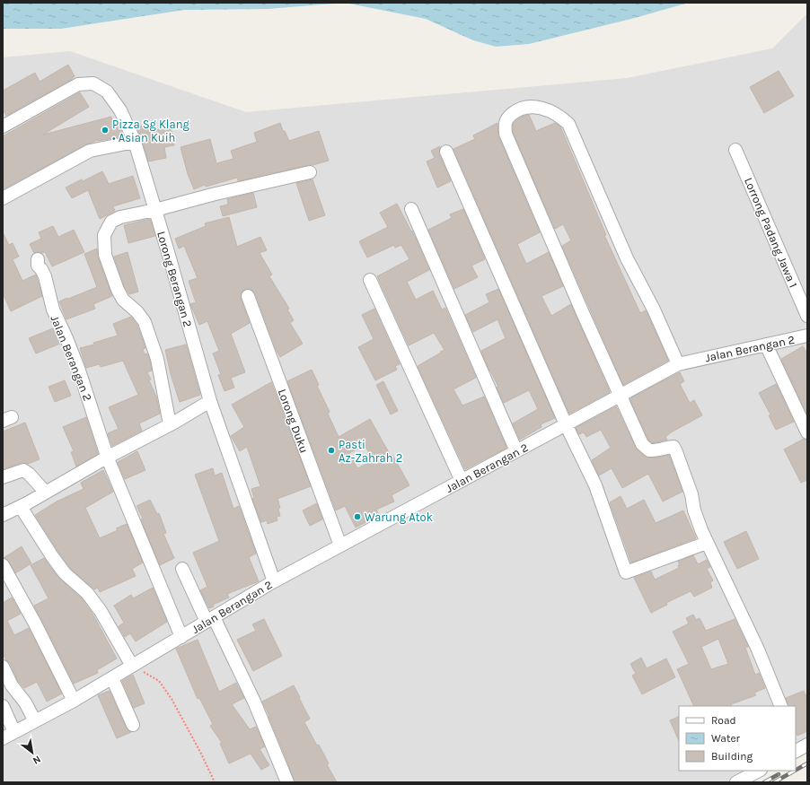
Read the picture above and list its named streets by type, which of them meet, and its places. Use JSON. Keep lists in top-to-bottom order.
{
  "streets": {
    "street": [
      "Lorrong Padang Jawa 1",
      "Lorong Berangan 2",
      "Jalan Berangan 2",
      "Lorong Duku"
    ]
  },
  "crossings": [
    ["Lorong Berangan 2", "Jalan Berangan 2"],
    ["Jalan Berangan 2", "Lorong Duku"]
  ],
  "places": ["Pizza Sg Klang • Asian Kuih", "Pasti Az-Zahrah 2", "Warung Atok"],
  "legend": ["Road", "Water", "Building"],
  "north": "bottom right"
}
